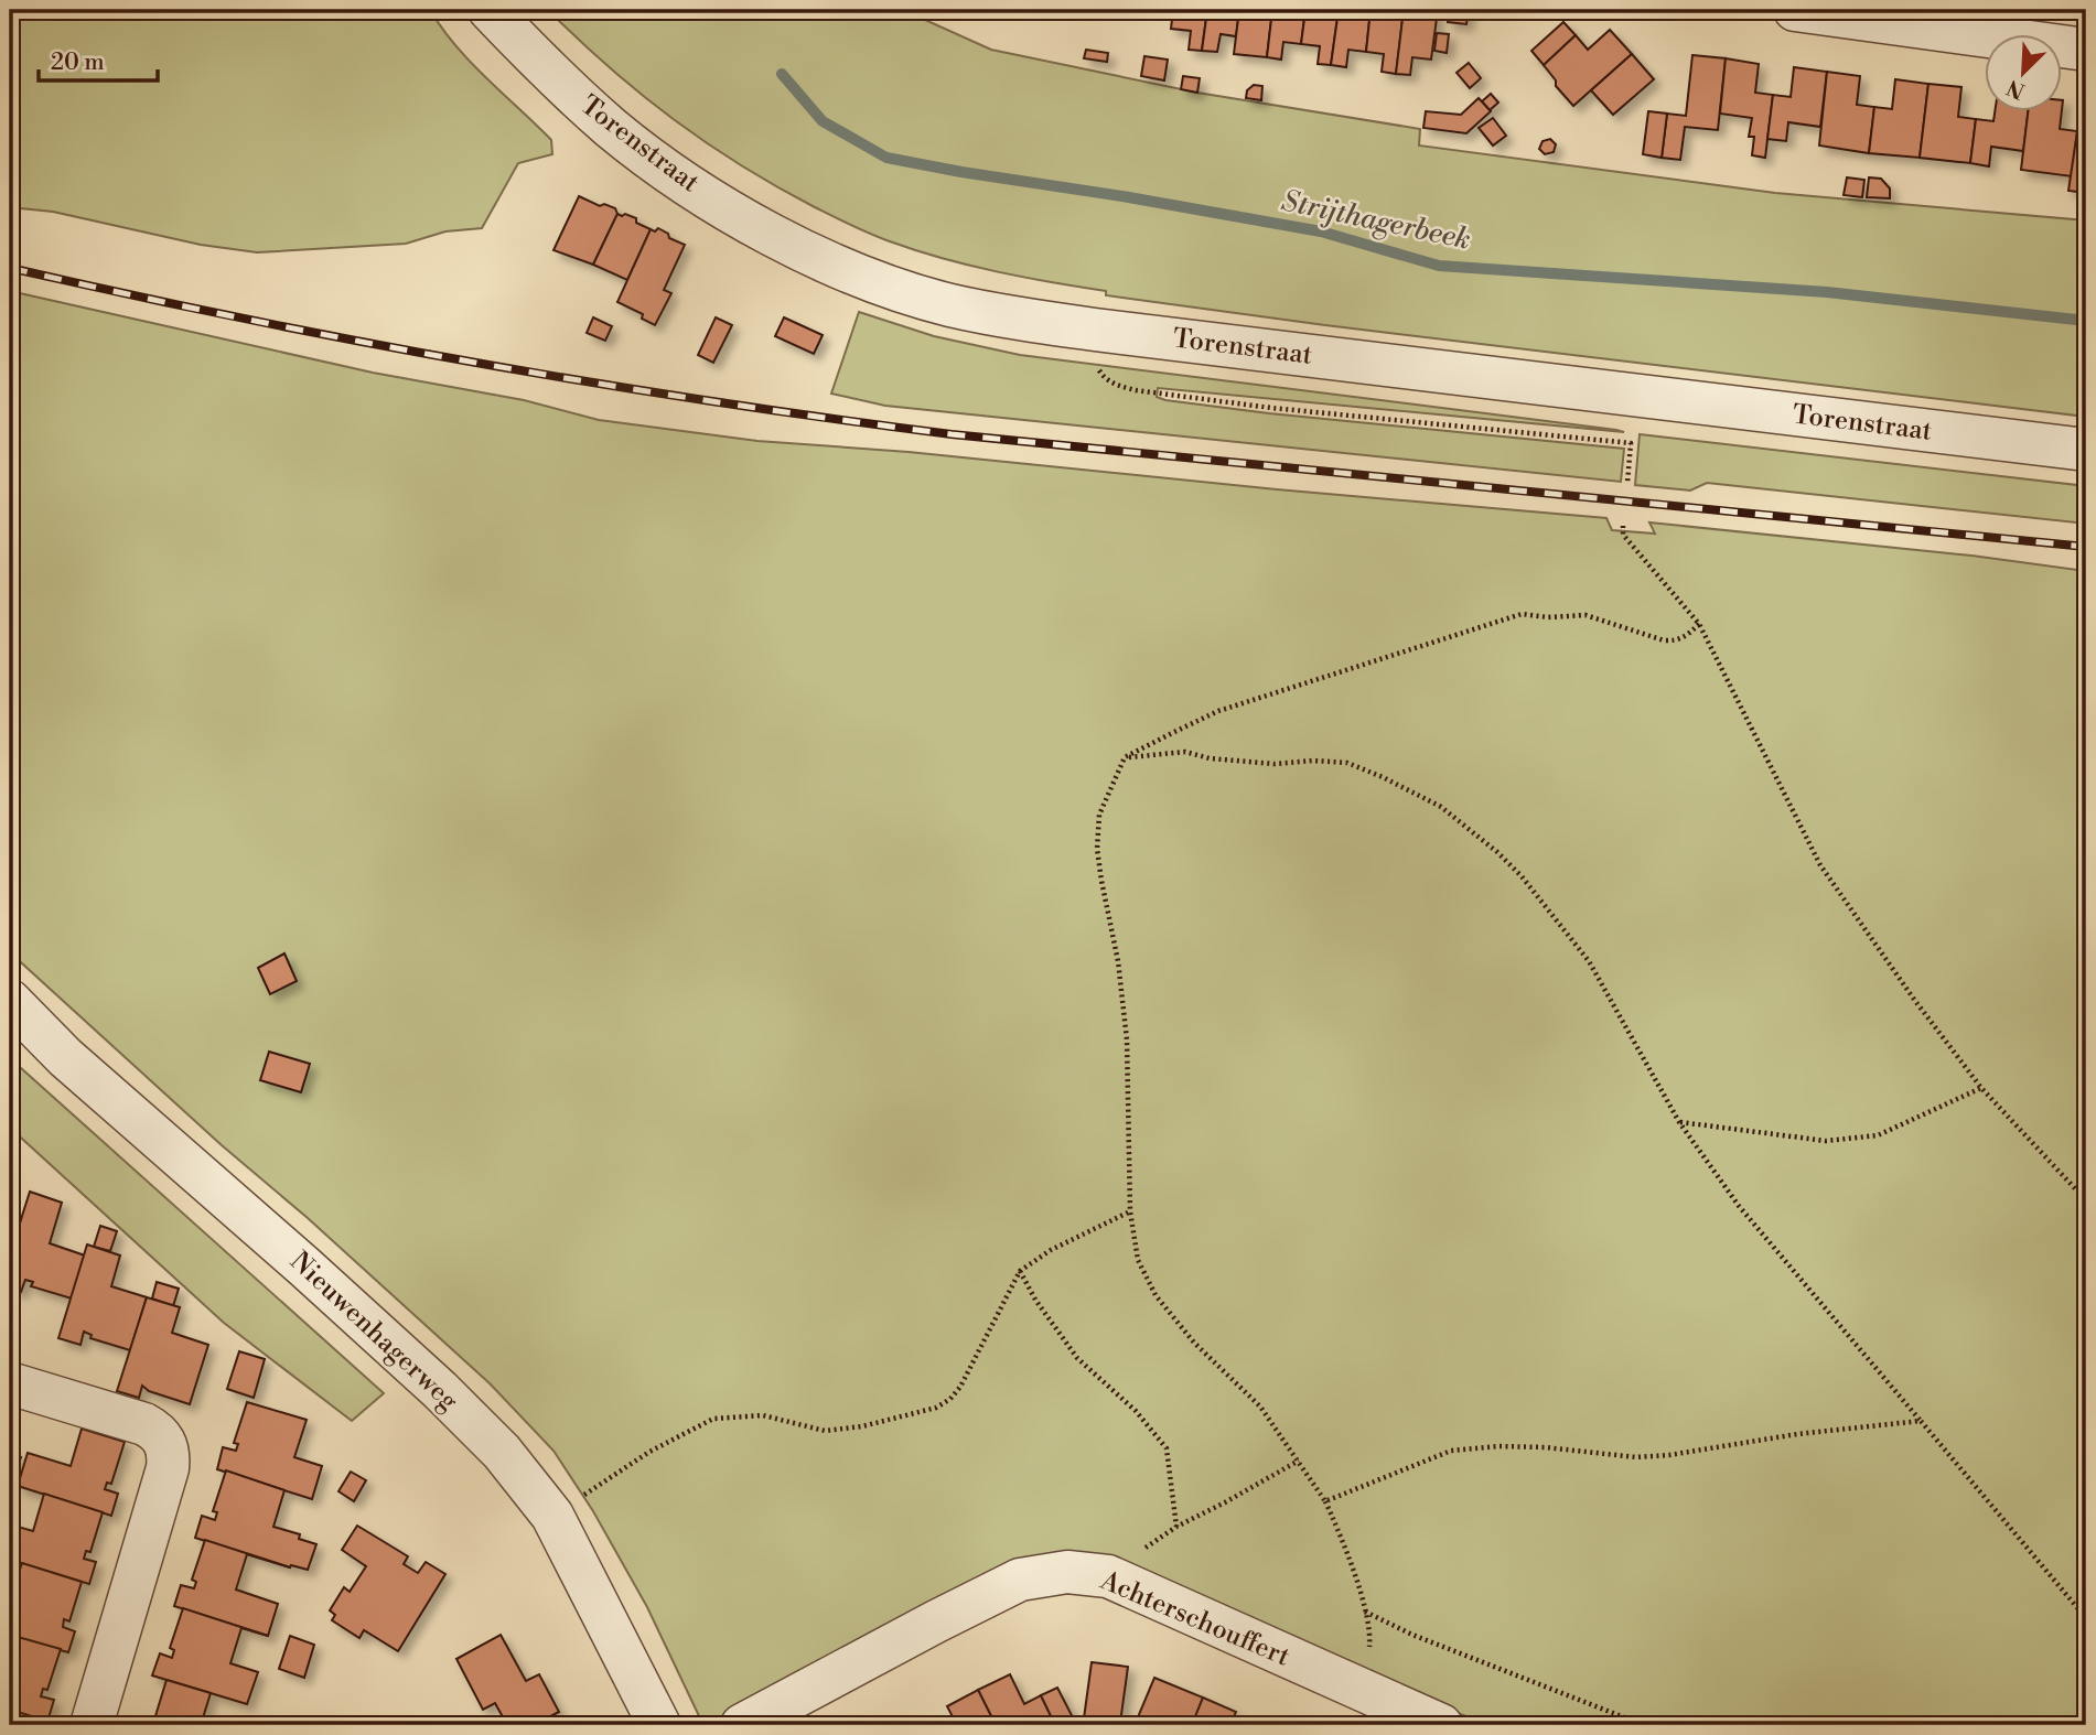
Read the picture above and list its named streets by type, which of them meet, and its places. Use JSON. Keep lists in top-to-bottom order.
{
  "streets": {
    "street": ["Torenstraat", "Nieuwenhagerweg", "Achterschouffert"]
  },
  "water": ["Strijthagerbeek"],
  "scale_bar": "20 m",
  "north": "bottom left"
}
